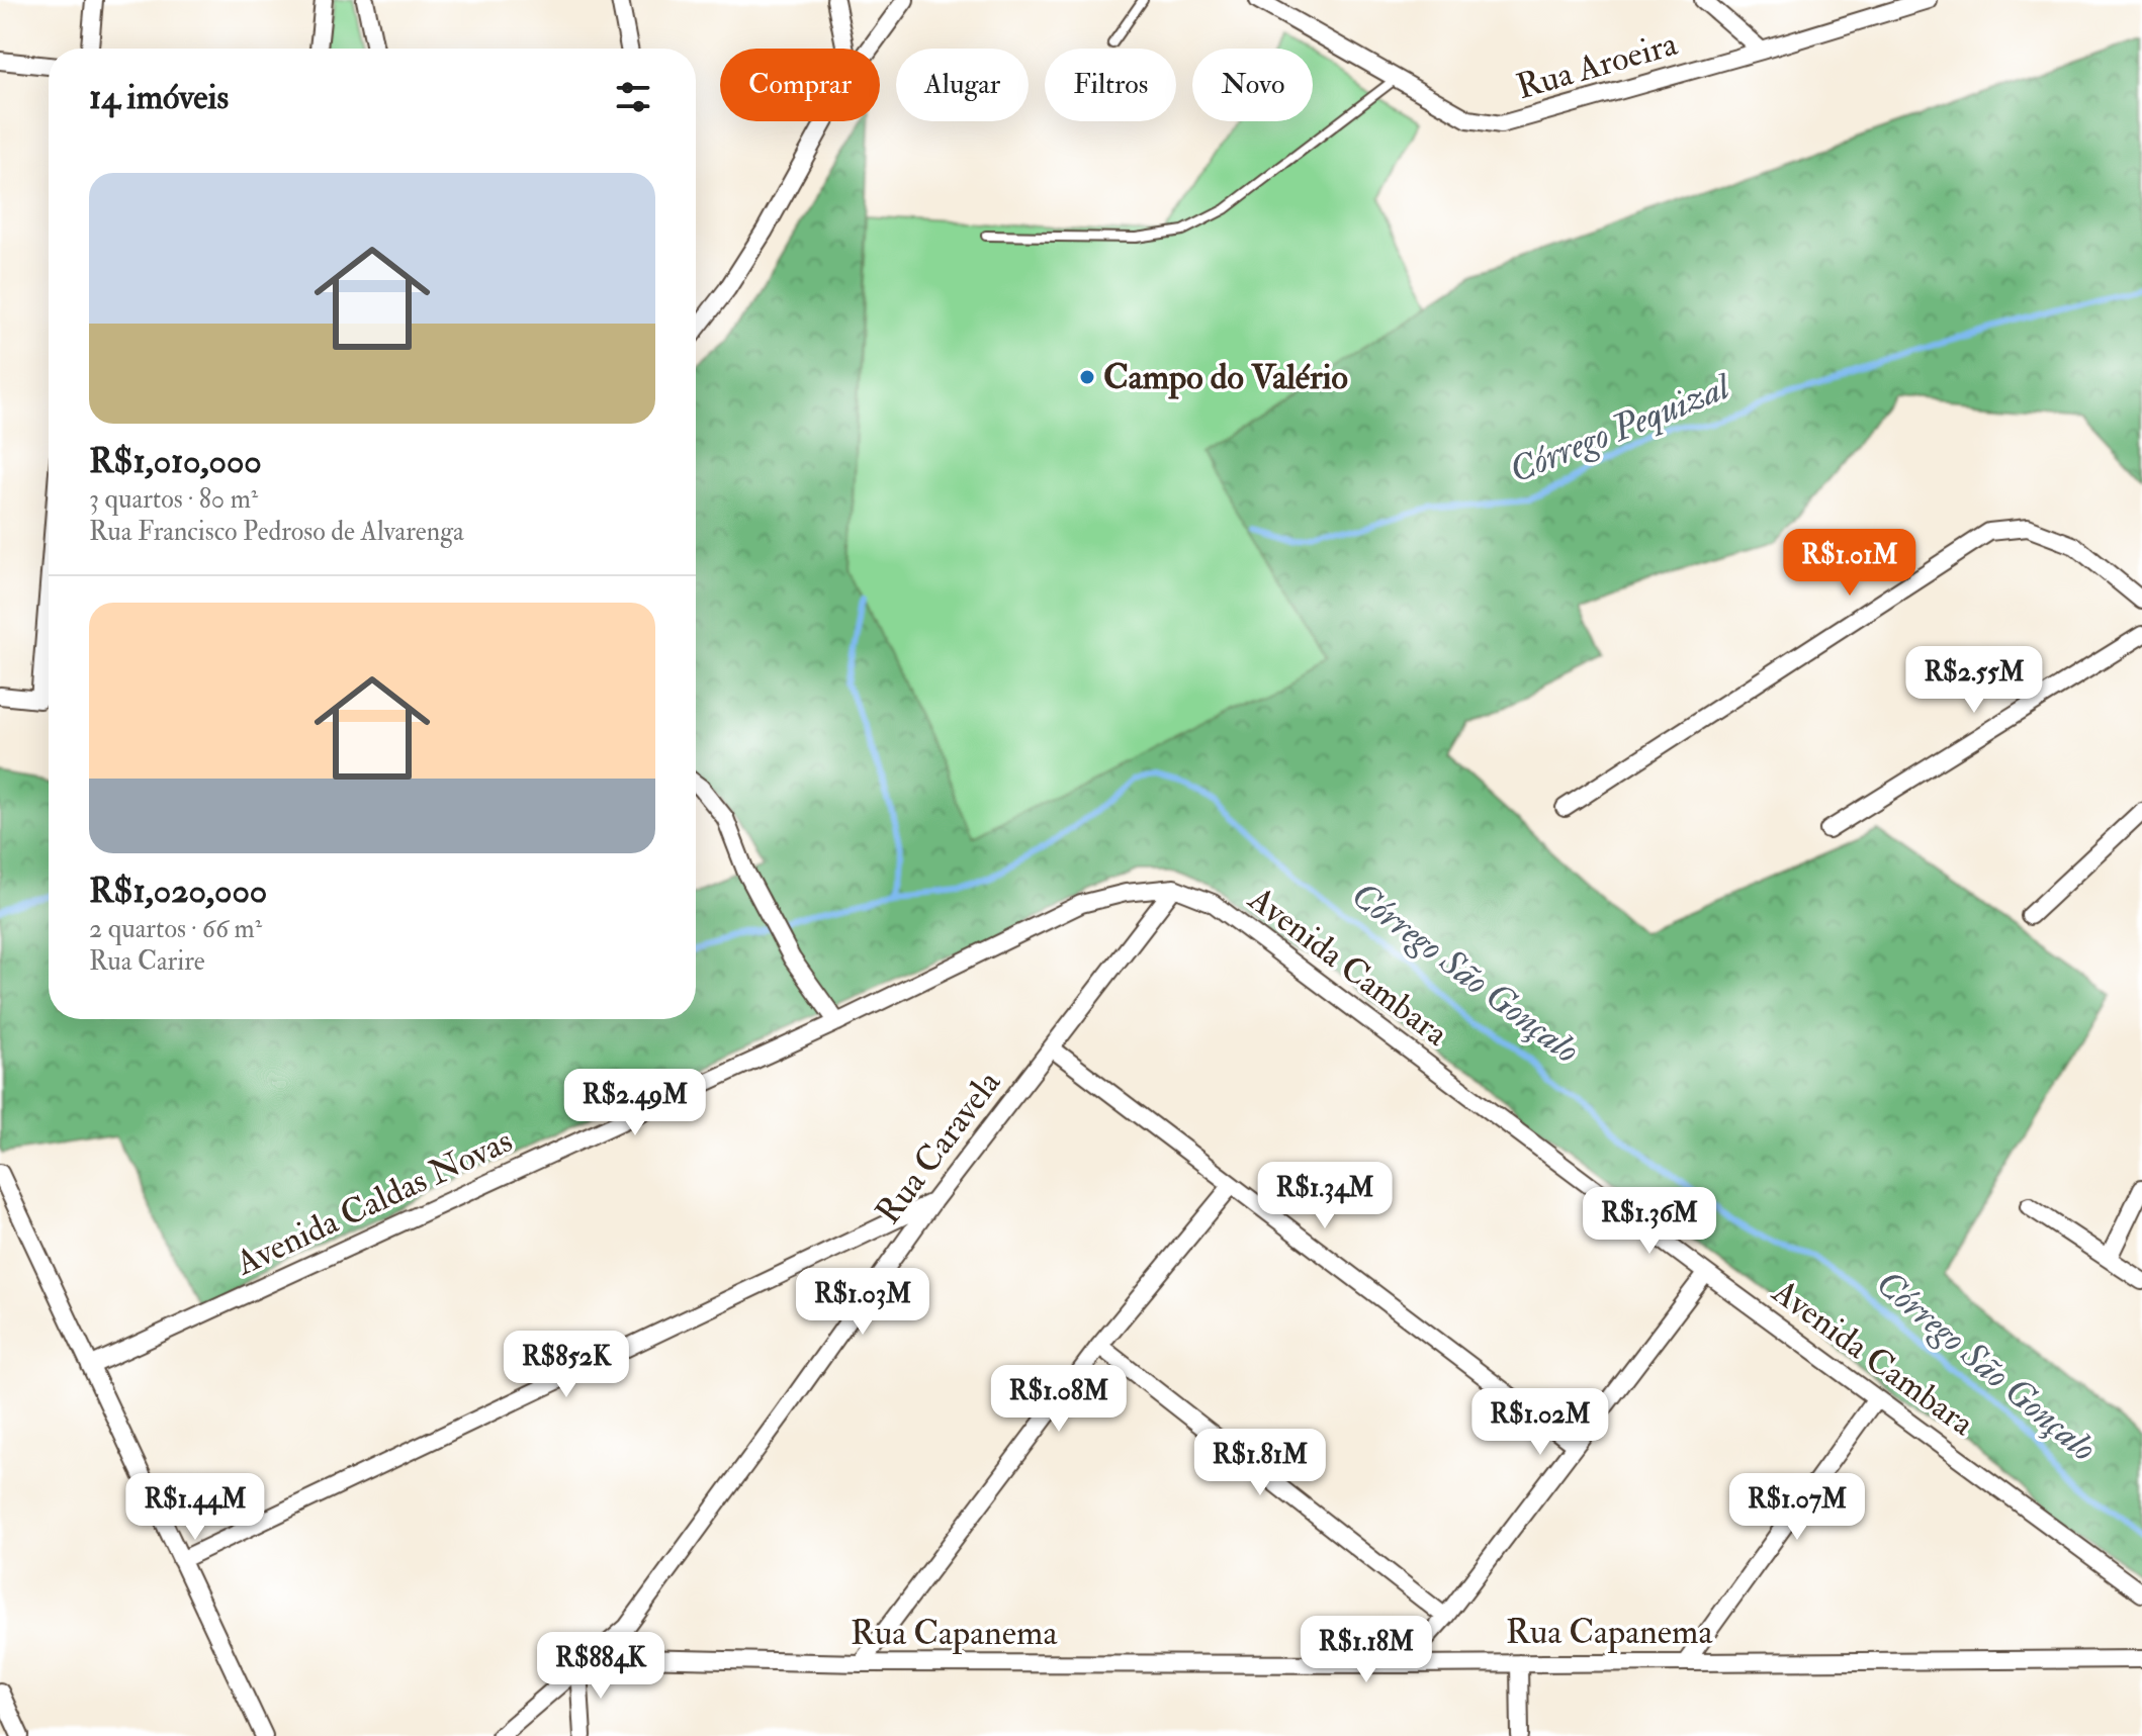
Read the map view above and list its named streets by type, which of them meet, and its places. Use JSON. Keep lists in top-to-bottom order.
{
  "streets": {
    "street": [
      "Rua Aroeira",
      "Avenida Cambara",
      "Rua Caravela",
      "Avenida Caldas Novas",
      "Rua Capanema"
    ]
  },
  "crossings": [
    ["Avenida Cambara", "Rua Caravela"],
    ["Avenida Cambara", "Avenida Caldas Novas"],
    ["Rua Caravela", "Avenida Caldas Novas"],
    ["Rua Caravela", "Rua Capanema"]
  ],
  "water": ["Córrego Pequizal", "Córrego São Gonçalo"],
  "places": ["Campo do Valério"],
  "page": {
    "chip": [
      "Comprar",
      "Alugar",
      "Filtros",
      "Novo"
    ],
    "heading": "14 imóveis",
    "list": [
      {
        "name": "R$1,010,000",
        "note": "3 quartos · 80 m² · Rua Francisco Pedroso de Alvarenga"
      },
      {
        "name": "R$1,020,000",
        "note": "2 quartos · 66 m² · Rua Carire"
      }
    ],
    "price": [
      "R$1.01M",
      "R$2.55M",
      "R$2.49M",
      "R$1.34M",
      "R$1.36M",
      "R$1.03M",
      "R$852K",
      "R$1.08M",
      "R$1.02M",
      "R$1.81M",
      "R$1.44M",
      "R$1.07M",
      "R$1.18M",
      "R$884K"
    ]
  }
}
